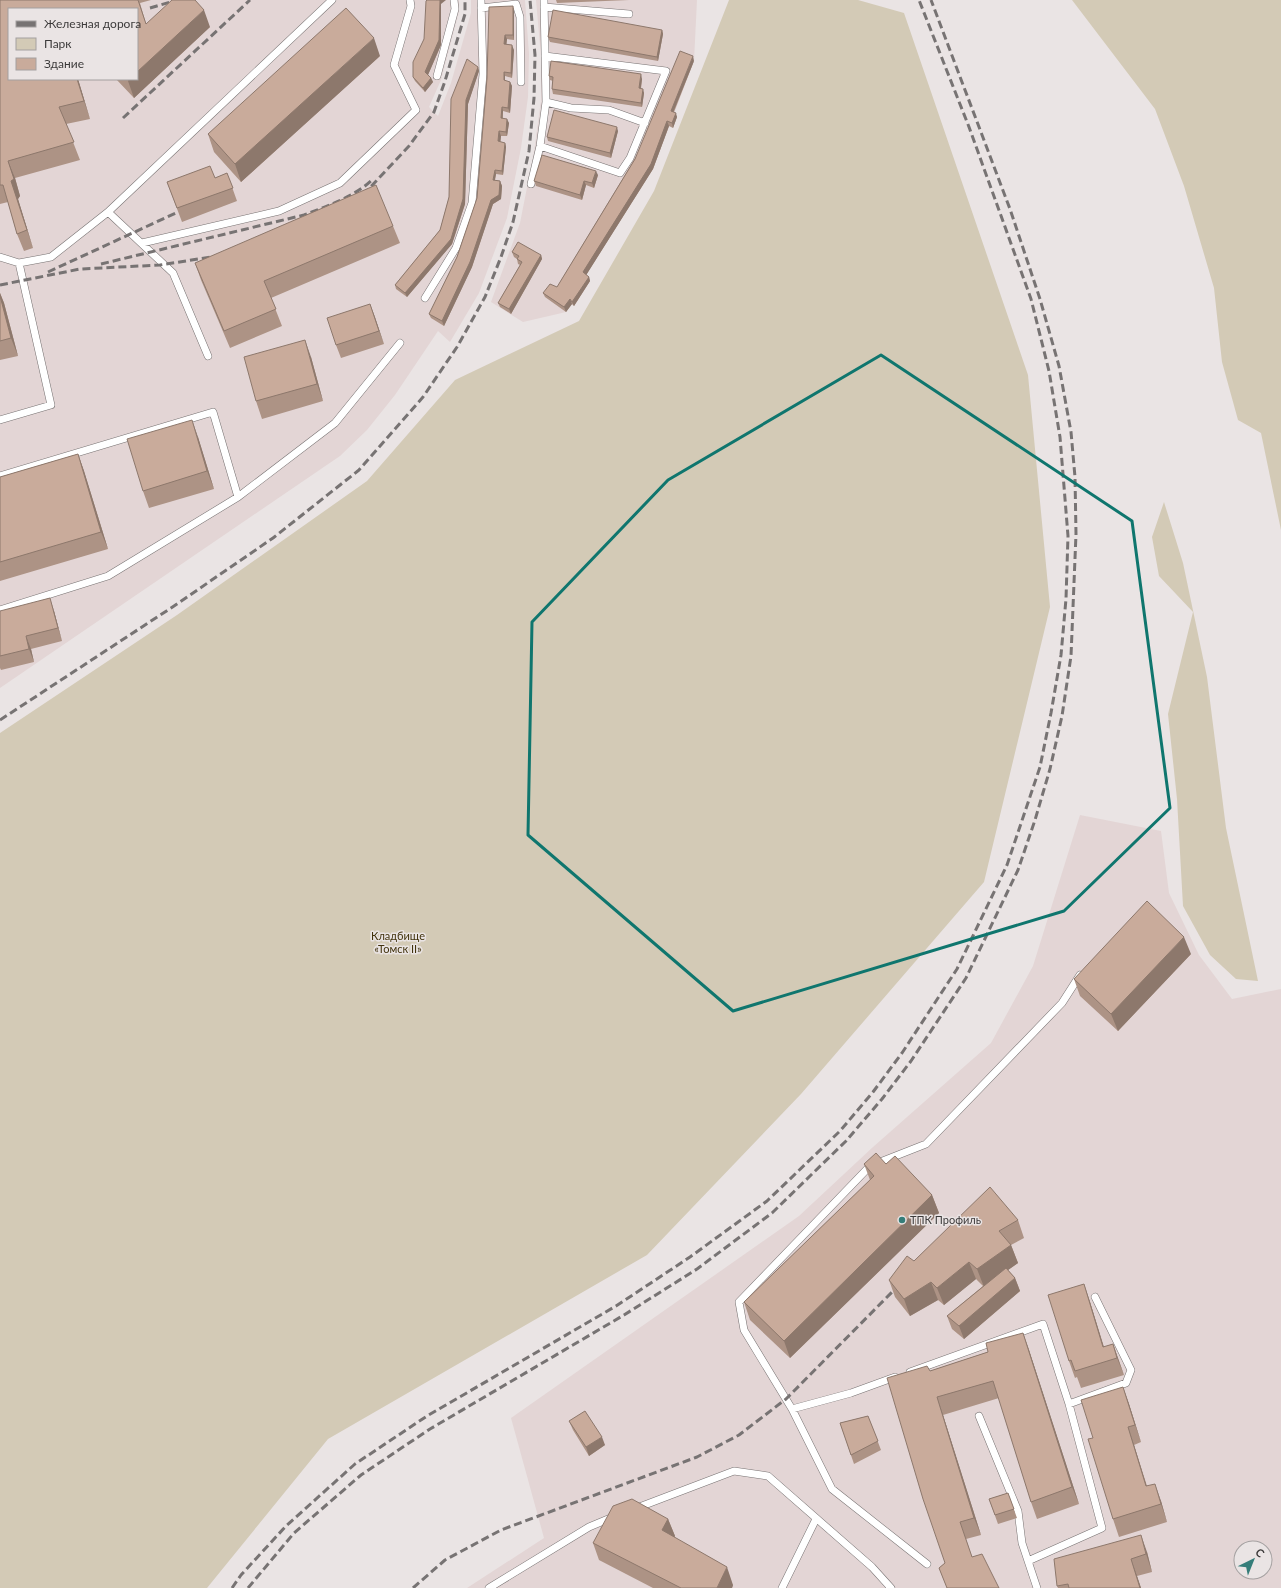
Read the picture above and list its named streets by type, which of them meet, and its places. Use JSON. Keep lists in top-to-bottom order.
{
  "parks": ["Кладбище «Томск II»"],
  "places": ["ТПК Профиль"],
  "legend": ["Железная дорога", "Парк", "Здание"],
  "north": "top right"
}
